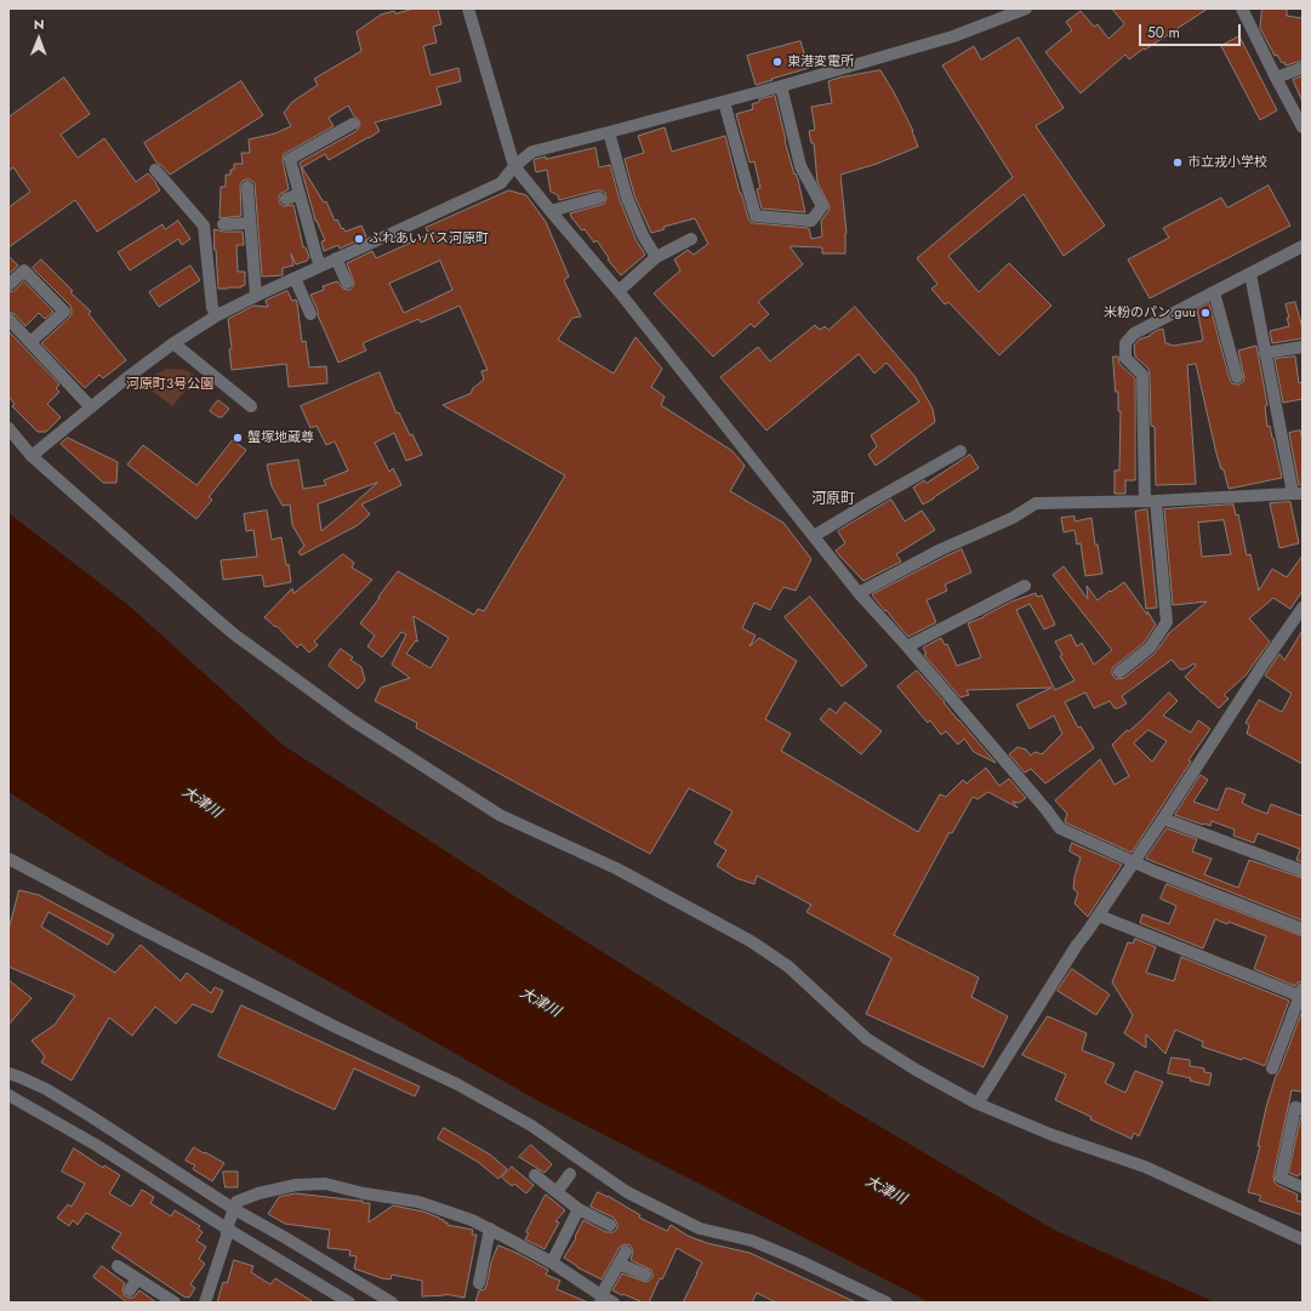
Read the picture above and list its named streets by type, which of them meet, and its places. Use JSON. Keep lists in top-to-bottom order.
{
  "districts": ["河原町"],
  "water": ["大津川"],
  "parks": ["河原町３号公園"],
  "places": [
    "東港変電所",
    "市立戎小学校",
    "ふれあいバス河原町",
    "米粉のパン.guu",
    "蟹塚地蔵尊"
  ],
  "scale_bar": "50 m",
  "north": "top"
}
